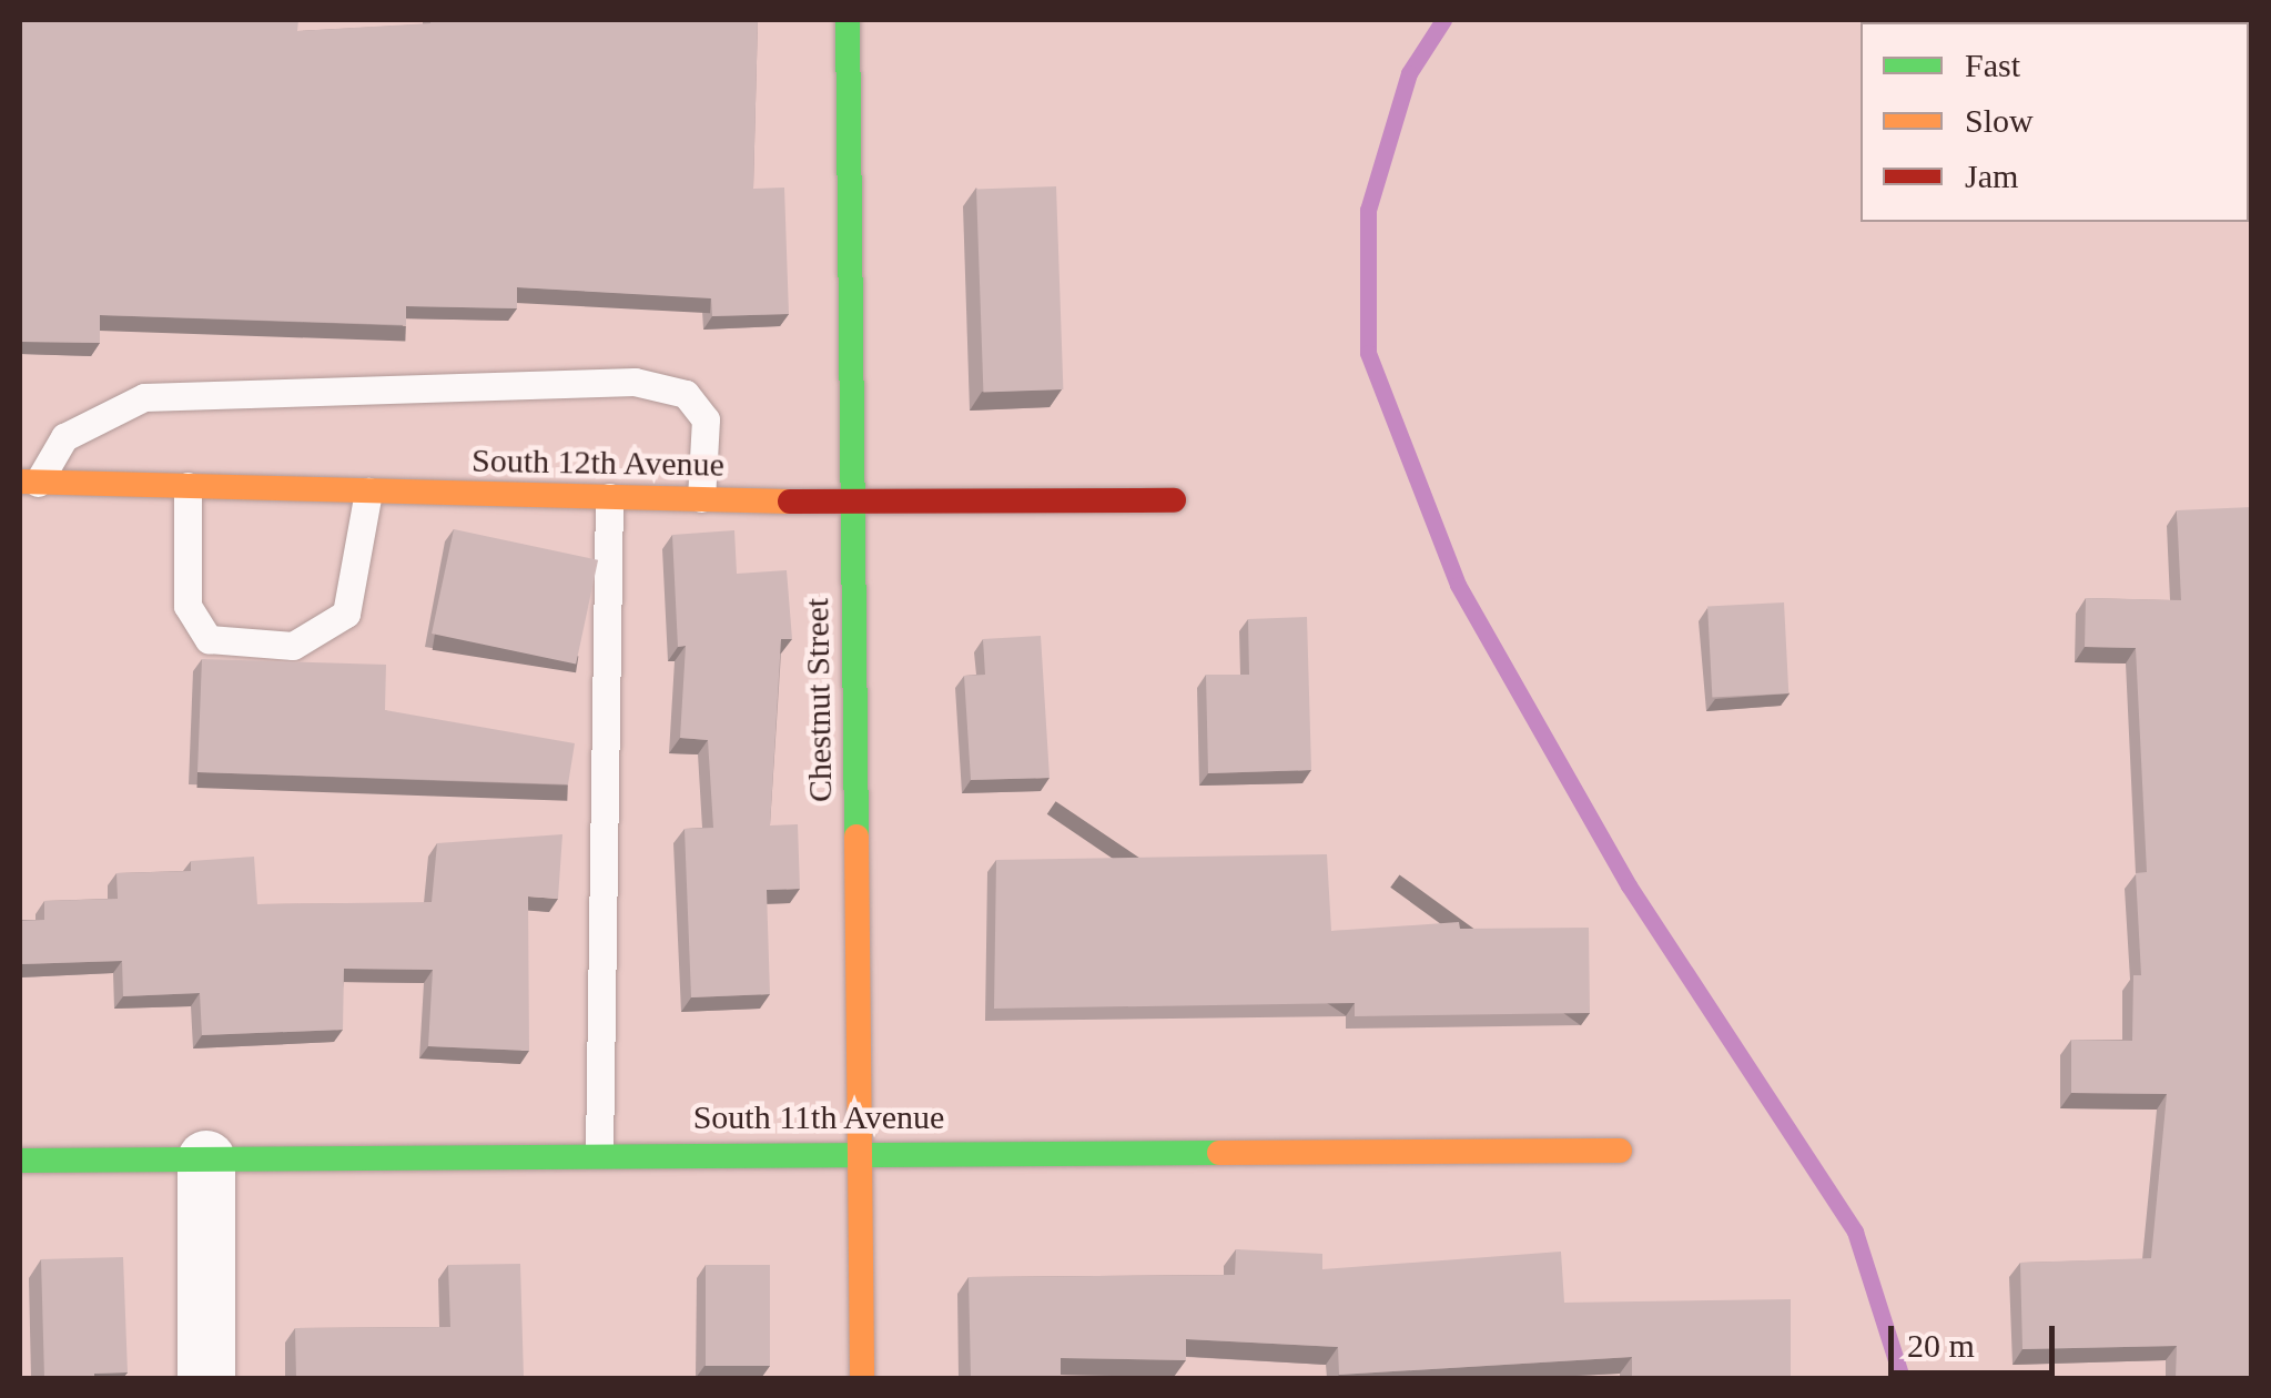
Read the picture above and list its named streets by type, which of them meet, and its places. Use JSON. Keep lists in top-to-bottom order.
{
  "streets": {
    "street": ["South 12th Avenue", "Chestnut Street", "South 11th Avenue"]
  },
  "crossings": [
    ["South 12th Avenue", "Chestnut Street"],
    ["Chestnut Street", "South 11th Avenue"]
  ],
  "legend": ["Fast", "Slow", "Jam"],
  "scale_bar": "20 m"
}
